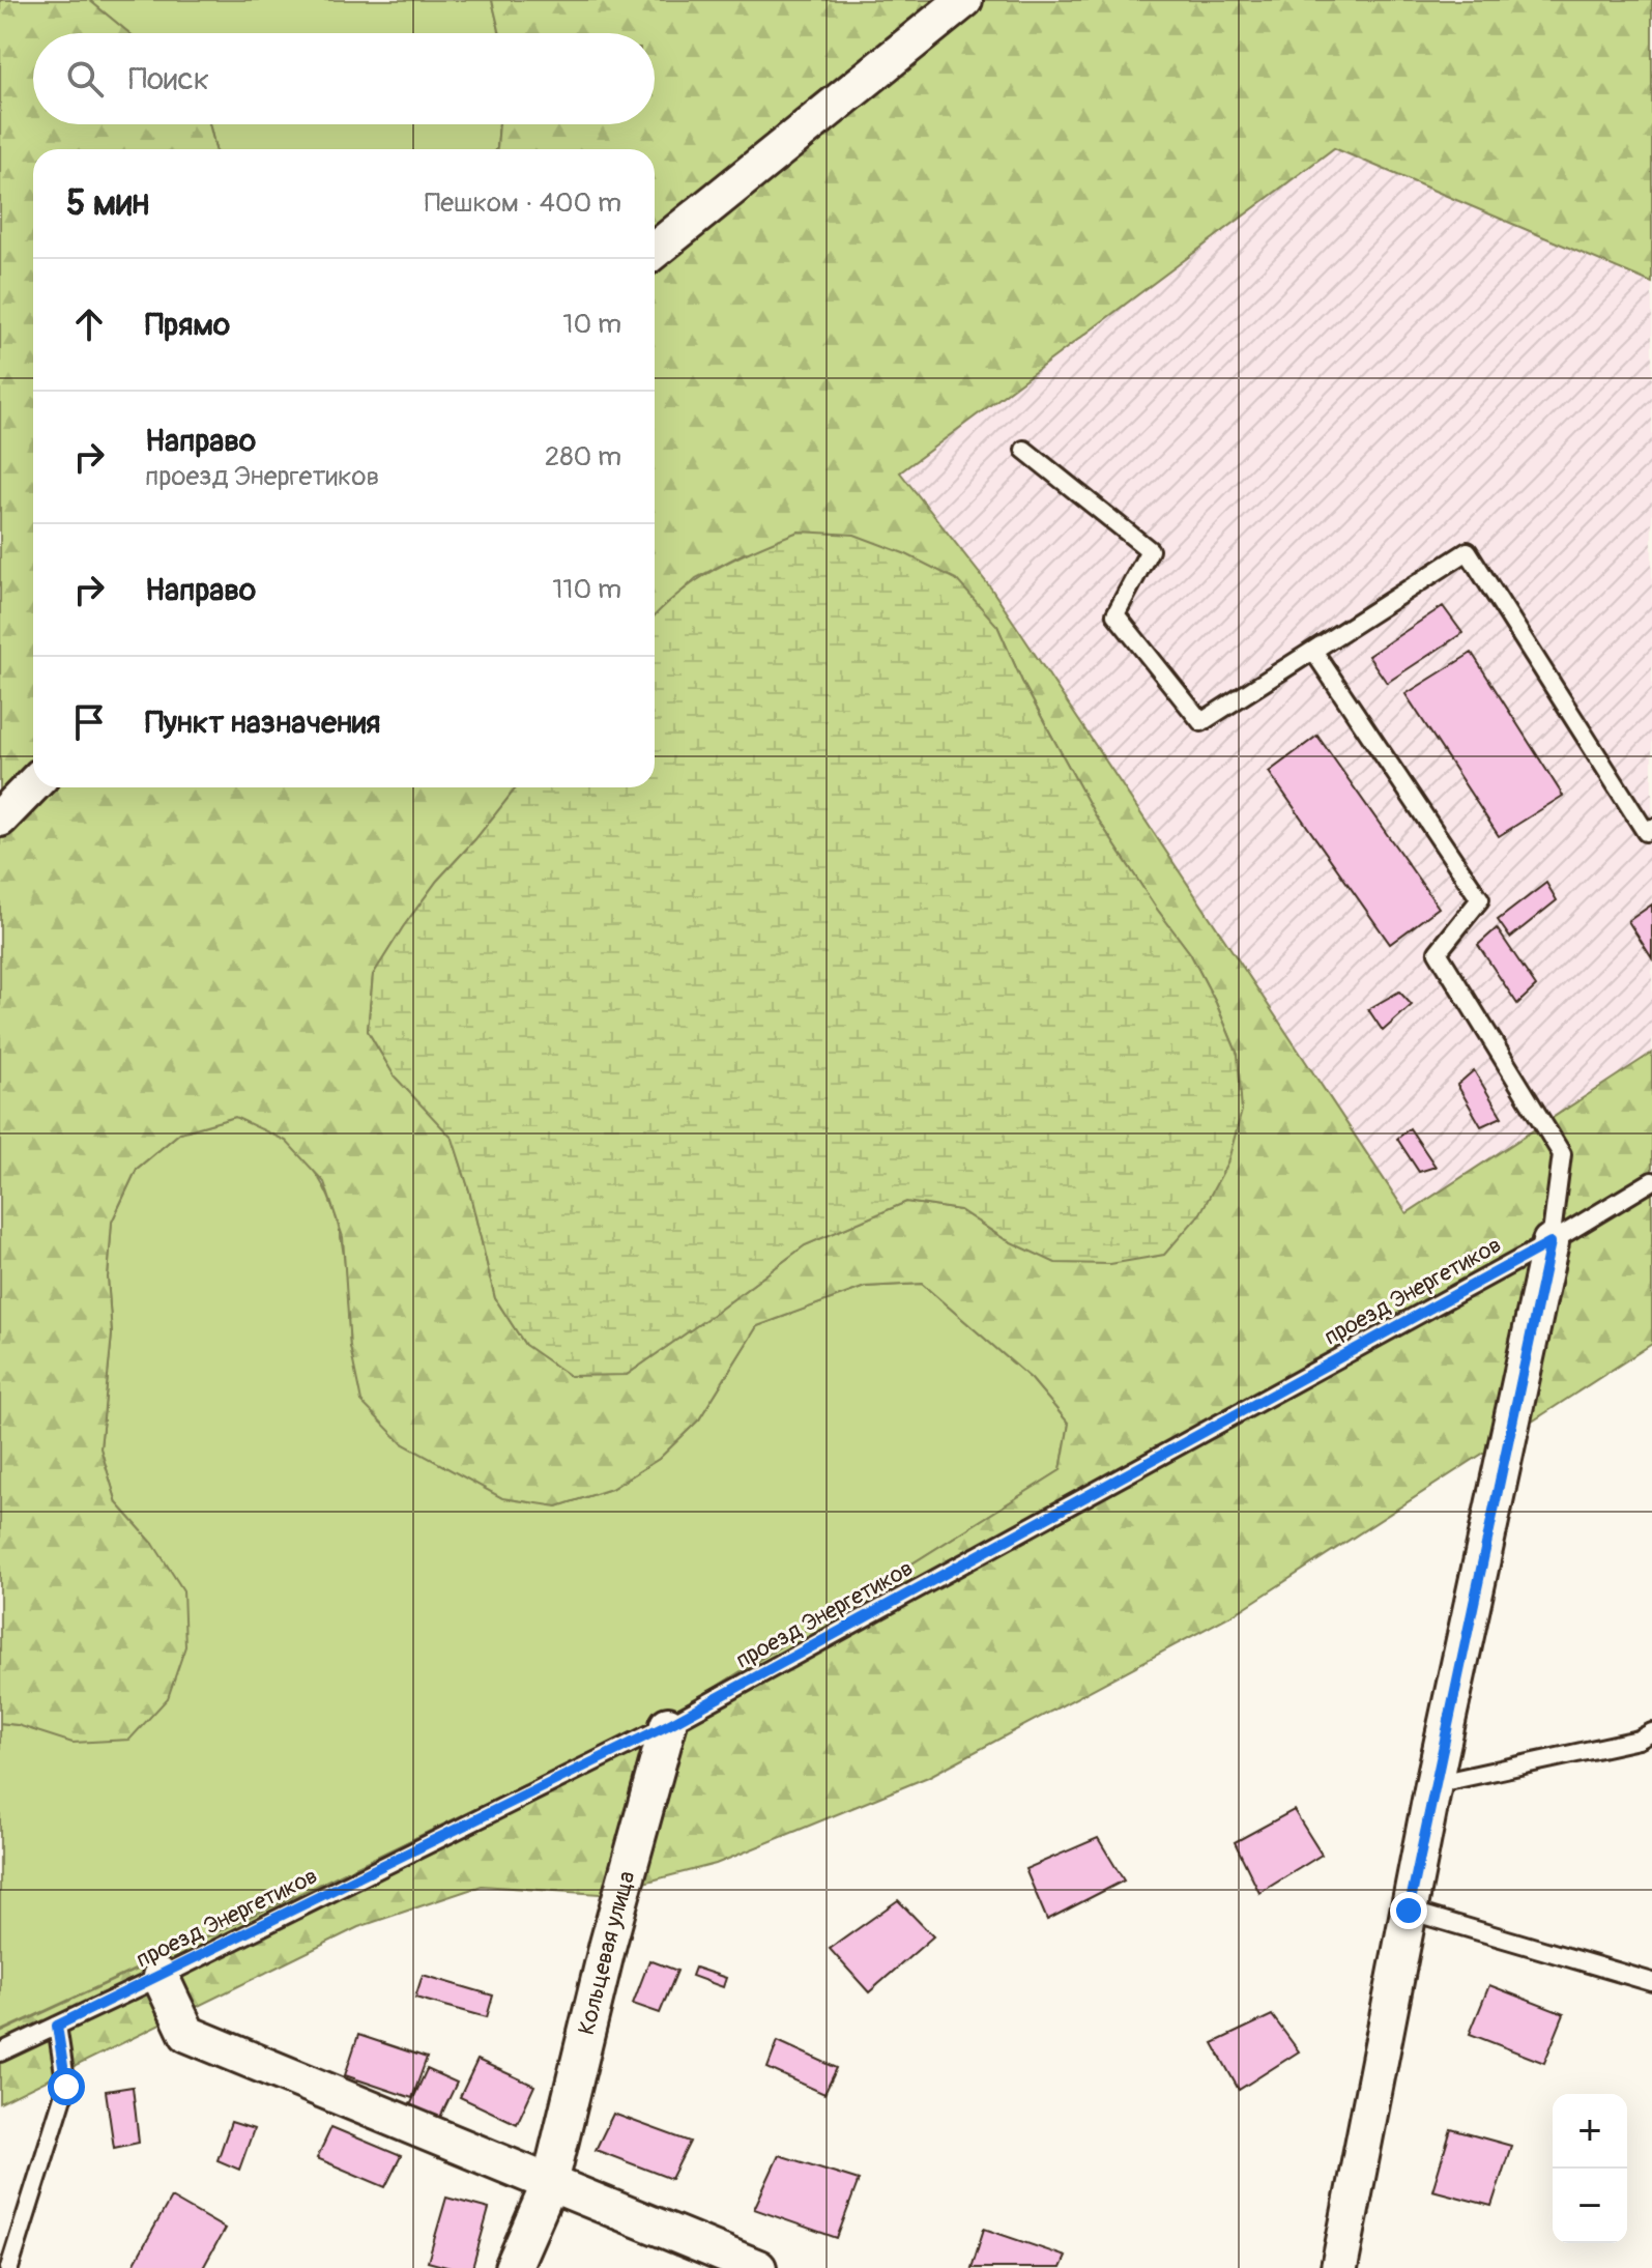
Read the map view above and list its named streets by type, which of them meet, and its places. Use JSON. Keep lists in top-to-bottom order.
{
  "streets": {
    "street": ["Кольцевая улица"],
    "lane": ["проезд Энергетиков"]
  },
  "crossings": [
    ["проезд Энергетиков", "Кольцевая улица"]
  ],
  "page": {
    "search": "Поиск",
    "heading": ["5 мин", "Пешком · 400 m"],
    "list": [
      ["Прямо", "10 m"],
      ["Направо", "проезд Энергетиков", "280 m"],
      ["Направо", "110 m"],
      "Пункт назначения"
    ],
    "map_buttons": ["+", "−"]
  }
}
